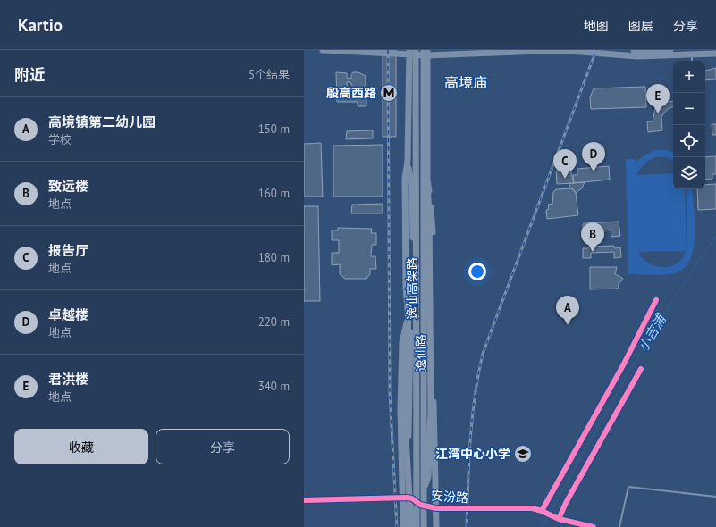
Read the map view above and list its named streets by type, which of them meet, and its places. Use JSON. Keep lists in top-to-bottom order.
{
  "streets": {
    "highway": ["逸仙高架路"],
    "main road": ["逸仙路"],
    "street": ["安汾路"]
  },
  "crossings": [
    ["逸仙高架路", "逸仙路"],
    ["逸仙路", "安汾路"]
  ],
  "districts": ["高境庙"],
  "water": ["小吉浦"],
  "places": {
    "metro station": ["殷高西路"],
    "school or university": ["江湾中心小学"]
  },
  "page": {
    "header": "Kartio",
    "nav": ["地图", "图层", "分享"],
    "heading": ["附近", "5个结果"],
    "map_buttons": ["+", "−"],
    "pins": [
      "E",
      "D",
      "C",
      "B",
      "A"
    ],
    "list": [
      {
        "mark": "A",
        "name": "高境镇第二幼儿园",
        "note": "学校",
        "value": "150 m"
      },
      {
        "mark": "B",
        "name": "致远楼",
        "note": "地点",
        "value": "160 m"
      },
      {
        "mark": "C",
        "name": "报告厅",
        "note": "地点",
        "value": "180 m"
      },
      {
        "mark": "D",
        "name": "卓越楼",
        "note": "地点",
        "value": "220 m"
      },
      {
        "mark": "E",
        "name": "君洪楼",
        "note": "地点",
        "value": "340 m"
      }
    ],
    "buttons": ["收藏", "分享"]
  }
}
